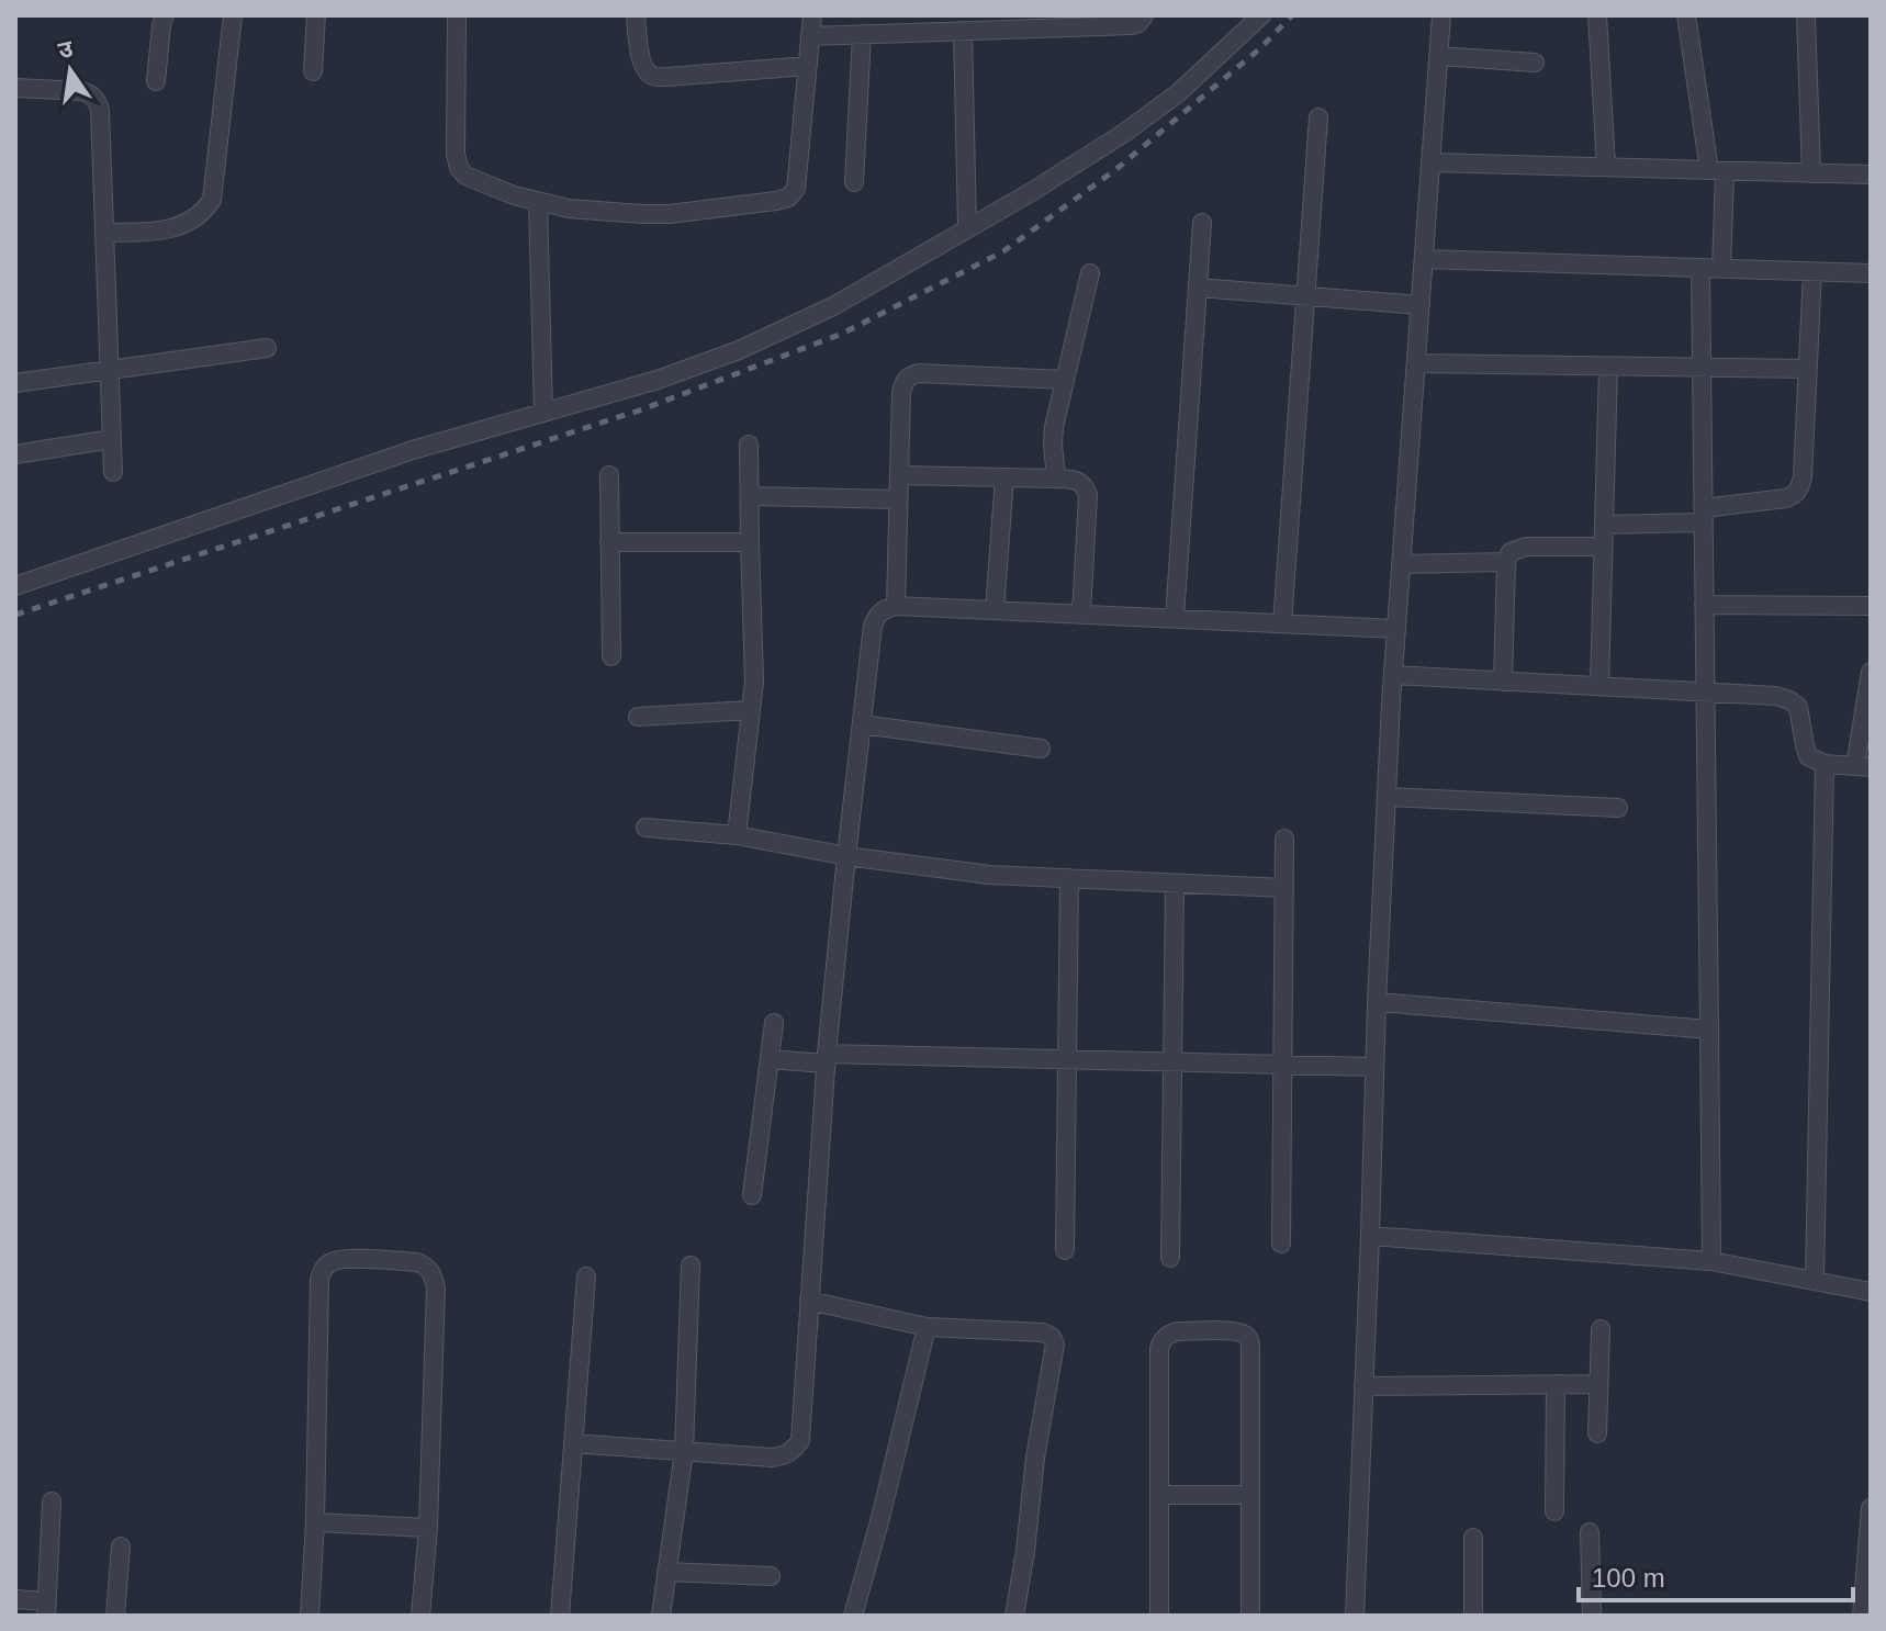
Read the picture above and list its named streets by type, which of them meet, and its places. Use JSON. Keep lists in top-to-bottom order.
{
  "scale_bar": "100 m",
  "north": "top"
}
